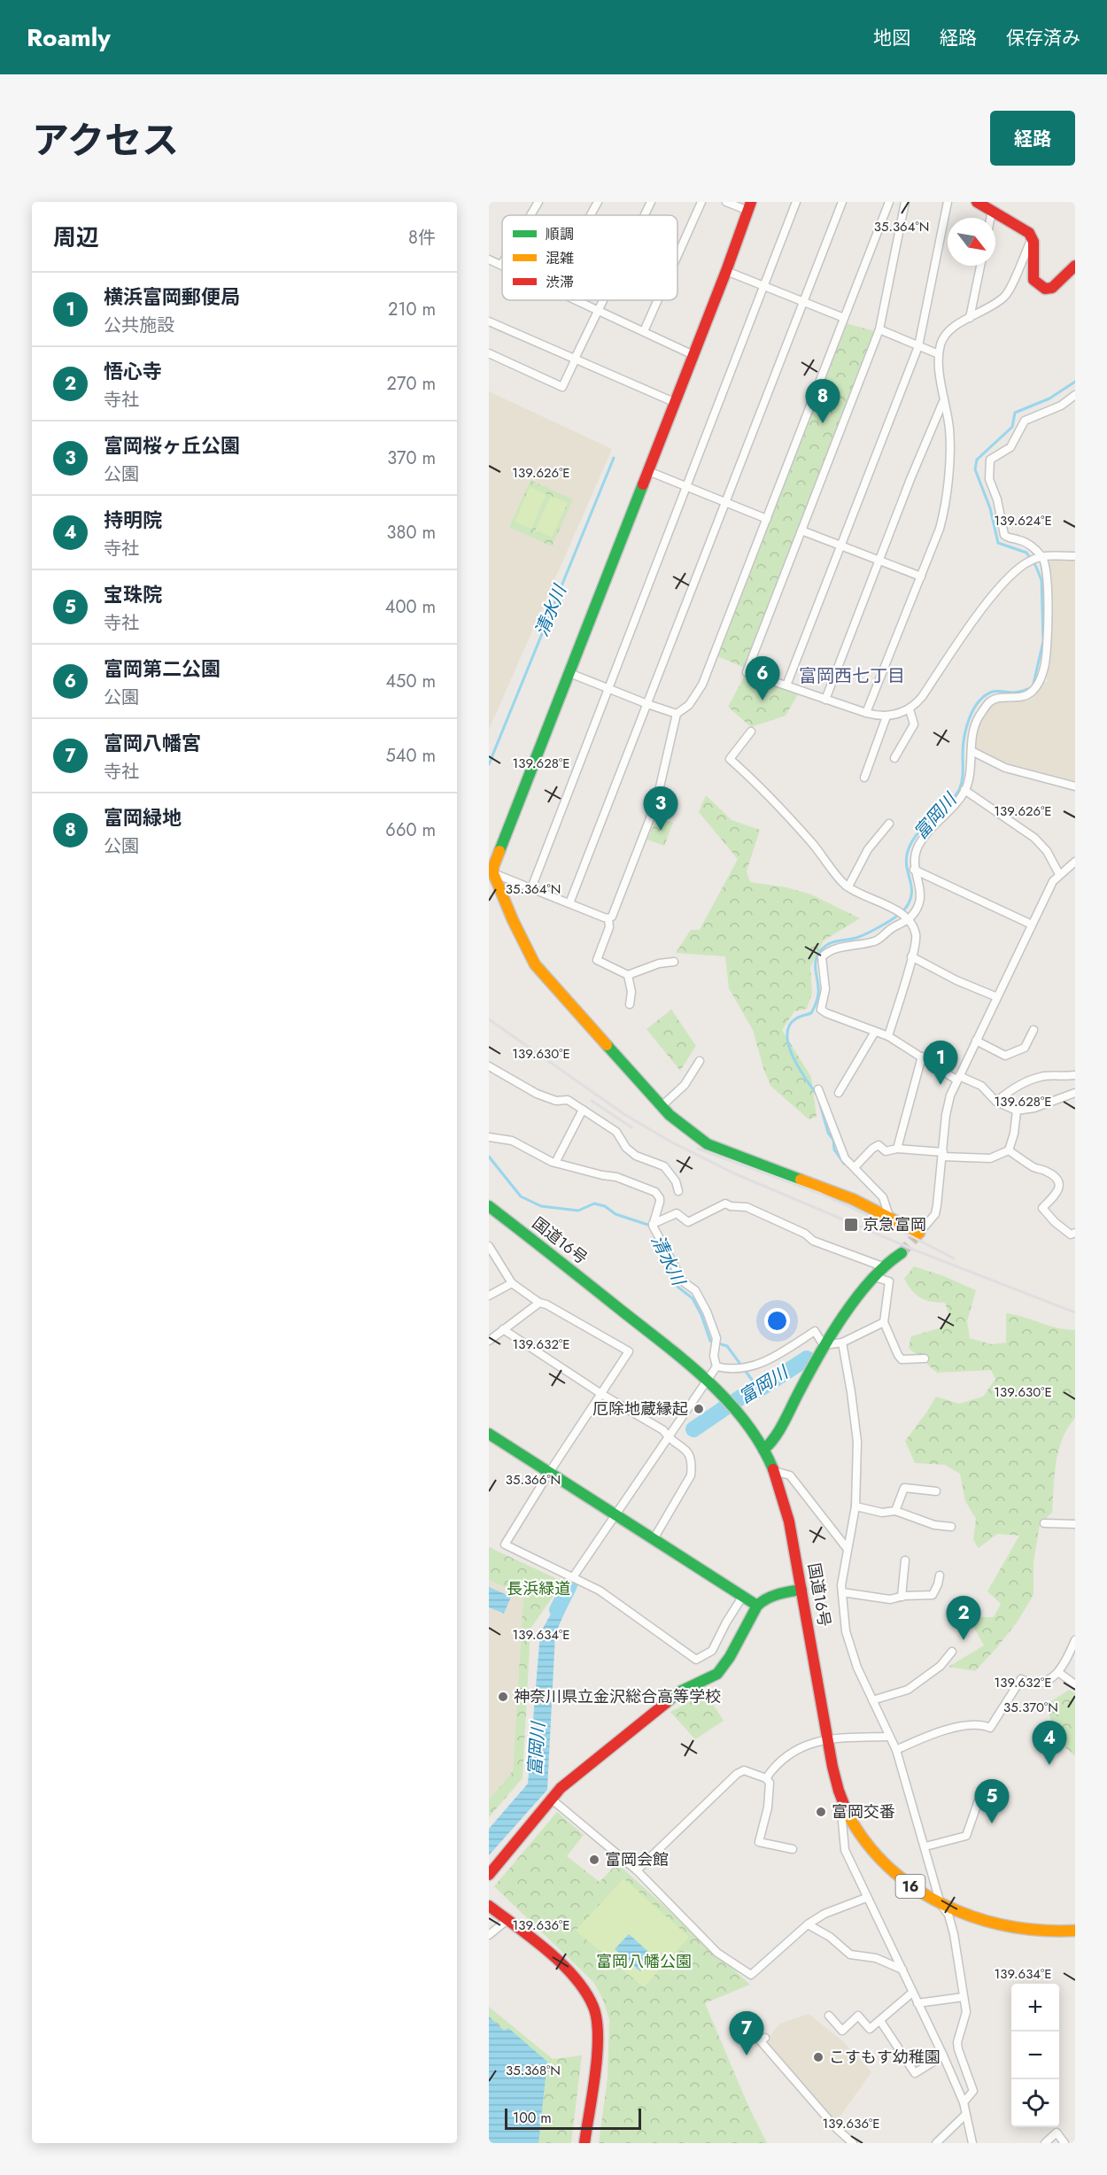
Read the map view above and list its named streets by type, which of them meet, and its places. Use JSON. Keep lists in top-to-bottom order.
{
  "streets": {
    "main road": ["国道16号", "16"]
  },
  "districts": ["富岡西七丁目"],
  "water": ["清水川", "富岡川"],
  "parks": ["長浜緑道", "富岡八幡公園"],
  "places": {
    "transit": ["京急富岡"],
    "other": [
      "厄除地蔵縁起",
      "神奈川県立金沢総合高等学校",
      "富岡交番",
      "富岡会館",
      "こすもす幼稚園"
    ]
  },
  "legend": ["順調", "混雑", "渋滞"],
  "scale_bar": "100 m",
  "north": "bottom right",
  "page": {
    "header": "Roamly",
    "nav": ["地図", "経路", "保存済み"],
    "title": "アクセス",
    "buttons": "経路",
    "heading": ["周辺", "8件"],
    "list": [
      {
        "mark": "1",
        "name": "横浜富岡郵便局",
        "note": "公共施設",
        "value": "210 m"
      },
      {
        "mark": "2",
        "name": "悟心寺",
        "note": "寺社",
        "value": "270 m"
      },
      {
        "mark": "3",
        "name": "富岡桜ヶ丘公園",
        "note": "公園",
        "value": "370 m"
      },
      {
        "mark": "4",
        "name": "持明院",
        "note": "寺社",
        "value": "380 m"
      },
      {
        "mark": "5",
        "name": "宝珠院",
        "note": "寺社",
        "value": "400 m"
      },
      {
        "mark": "6",
        "name": "富岡第二公園",
        "note": "公園",
        "value": "450 m"
      },
      {
        "mark": "7",
        "name": "富岡八幡宮",
        "note": "寺社",
        "value": "540 m"
      },
      {
        "mark": "8",
        "name": "富岡緑地",
        "note": "公園",
        "value": "660 m"
      }
    ],
    "pins": [
      "8",
      "6",
      "3",
      "1",
      "2",
      "4",
      "5",
      "7"
    ],
    "map_buttons": ["+", "−"],
    "scale": "100 m"
  },
  "coordinates": [
    "35.364°N",
    "139.626°E",
    "139.624°E",
    "139.628°E",
    "139.630°E",
    "139.632°E",
    "35.366°N",
    "139.634°E",
    "35.370°N",
    "139.636°E",
    "35.368°N"
  ]
}
